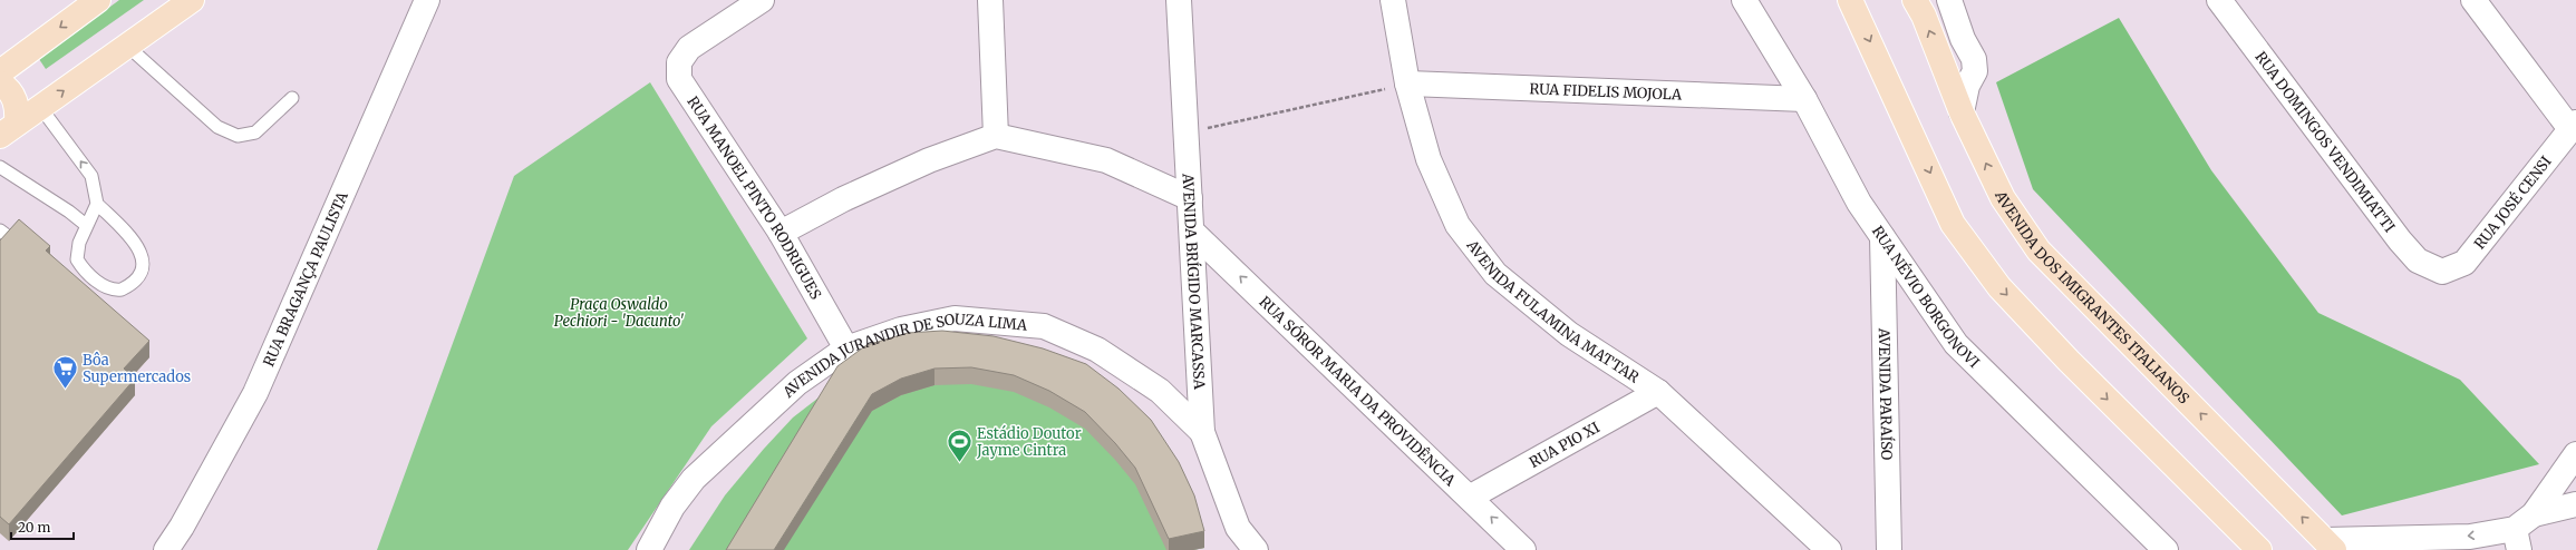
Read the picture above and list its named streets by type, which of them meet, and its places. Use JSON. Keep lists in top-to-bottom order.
{
  "streets": {
    "main road": ["AVENIDA DOS IMIGRANTES ITALIANOS"],
    "street": [
      "RUA FIDELIS MOJOLA",
      "RUA DOMINGOS VENDIMIATTI",
      "RUA MANOEL PINTO RODRIGUES",
      "RUA JOSÉ CENSI",
      "RUA BRAGANÇA PAULISTA",
      "AVENIDA BRÍGIDO MARCASSA",
      "RUA NÉVIO BORGONOVI",
      "AVENIDA FULAMINA MATTAR",
      "AVENIDA JURANDIR DE SOUZA LIMA",
      "RUA SÓROR MARIA DA PROVIDÊNCIA",
      "AVENIDA PARAÍSO",
      "RUA PIO XI"
    ]
  },
  "crossings": [
    ["RUA FIDELIS MOJOLA", "RUA NÉVIO BORGONOVI"],
    ["RUA FIDELIS MOJOLA", "AVENIDA FULAMINA MATTAR"],
    ["RUA DOMINGOS VENDIMIATTI", "RUA JOSÉ CENSI"],
    ["RUA MANOEL PINTO RODRIGUES", "AVENIDA JURANDIR DE SOUZA LIMA"],
    ["AVENIDA BRÍGIDO MARCASSA", "AVENIDA JURANDIR DE SOUZA LIMA"],
    ["AVENIDA BRÍGIDO MARCASSA", "RUA SÓROR MARIA DA PROVIDÊNCIA"],
    ["RUA NÉVIO BORGONOVI", "AVENIDA PARAÍSO"],
    ["AVENIDA FULAMINA MATTAR", "RUA PIO XI"],
    ["RUA SÓROR MARIA DA PROVIDÊNCIA", "RUA PIO XI"]
  ],
  "one_way": ["RUA SÓROR MARIA DA PROVIDÊNCIA"],
  "parks": ["Praça Oswaldo Pechiori - 'Dacunto'"],
  "places": {
    "supermarket": ["Bôa Supermercados"],
    "sports": ["Estádio Doutor Jayme Cintra"]
  },
  "scale_bar": "20 m"
}
